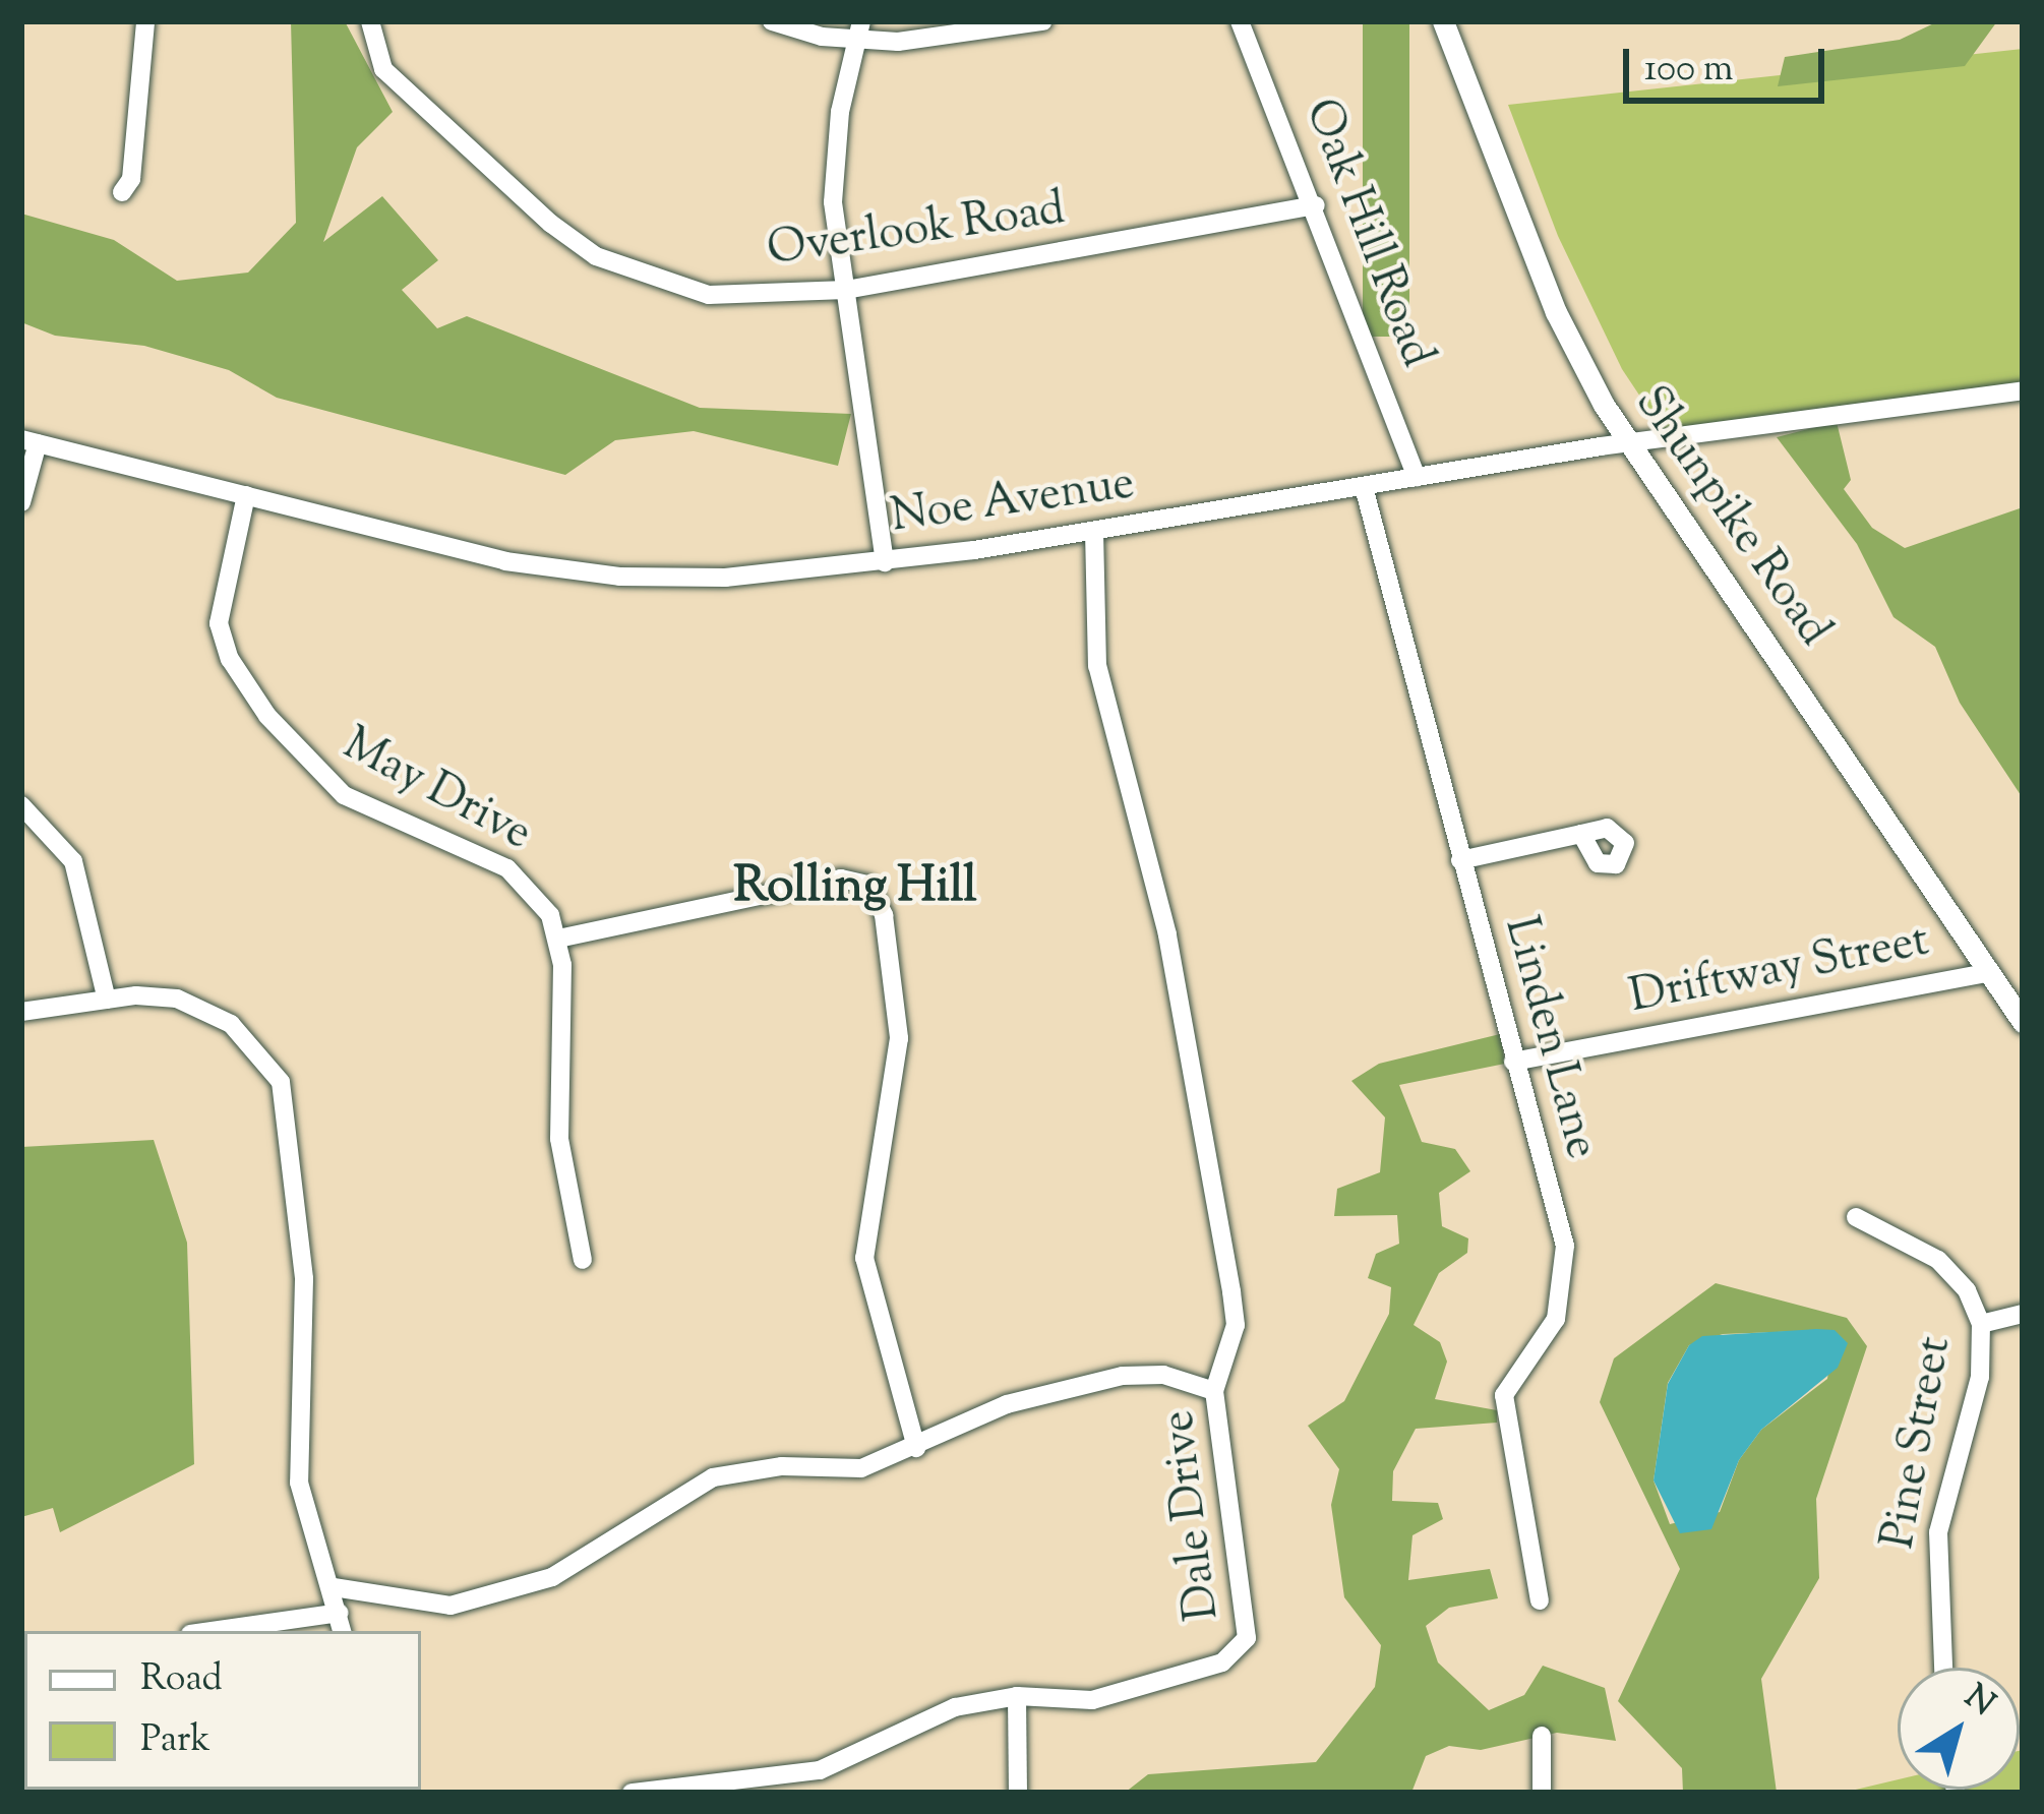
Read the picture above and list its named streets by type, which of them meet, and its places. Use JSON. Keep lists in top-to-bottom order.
{
  "streets": {
    "main road": ["Shunpike Road"],
    "street": [
      "Overlook Road",
      "Oak Hill Road",
      "Noe Avenue",
      "May Drive",
      "Driftway Street",
      "Linden Lane",
      "Pine Street",
      "Dale Drive"
    ]
  },
  "crossings": [
    ["Overlook Road", "Oak Hill Road"],
    ["Oak Hill Road", "Noe Avenue"],
    ["Noe Avenue", "Shunpike Road"],
    ["Noe Avenue", "May Drive"],
    ["Noe Avenue", "Linden Lane"],
    ["Noe Avenue", "Dale Drive"],
    ["Shunpike Road", "Driftway Street"],
    ["Driftway Street", "Linden Lane"]
  ],
  "districts": ["Rolling Hill"],
  "legend": ["Road", "Park"],
  "scale_bar": "100 m",
  "north": "top right"
}
